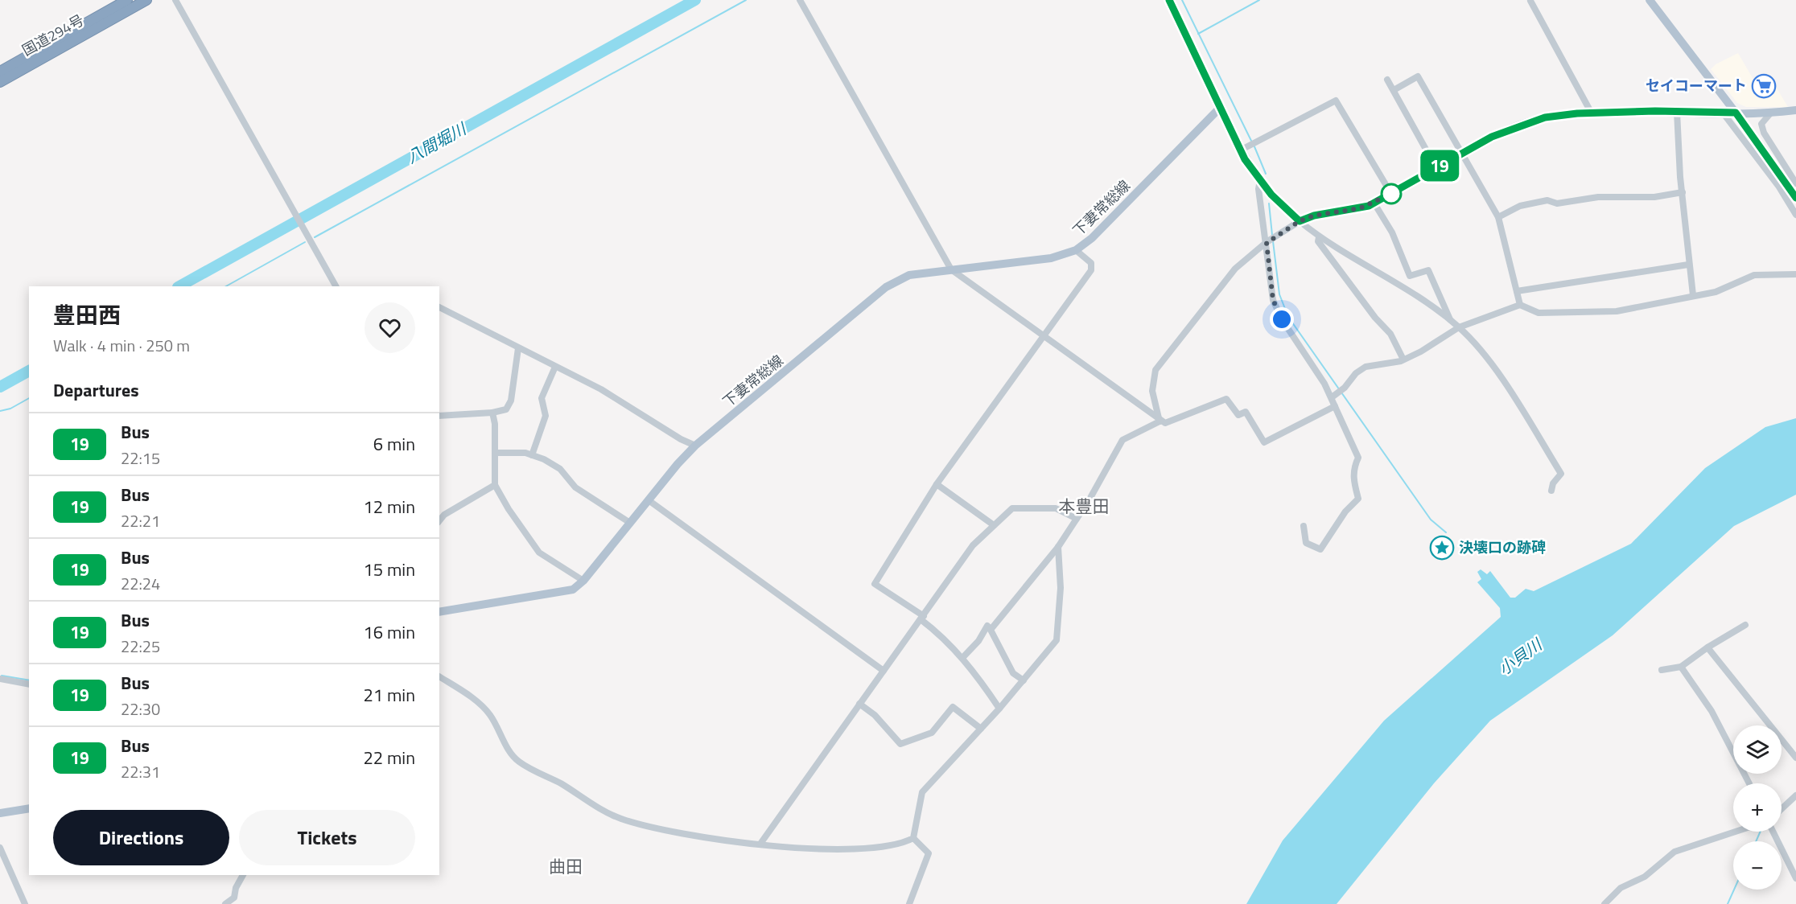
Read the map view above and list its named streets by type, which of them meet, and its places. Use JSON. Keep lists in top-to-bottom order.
{
  "streets": {
    "highway": ["国道294号"],
    "main road": ["下妻常総線"]
  },
  "districts": ["本豊田", "曲田"],
  "water": ["八間堀川", "小貝川"],
  "places": {
    "supermarket": ["セイコーマート"],
    "place": ["決壊口の跡碑"]
  },
  "lines": ["bus line 19"],
  "page": {
    "on_map": "19",
    "heading": [
      ["豊田西", "Walk · 4 min · 250 m"],
      "Departures"
    ],
    "list": [
      {
        "mark": "19",
        "name": "Bus",
        "note": "22:15",
        "value": "6 min"
      },
      {
        "mark": "19",
        "name": "Bus",
        "note": "22:21",
        "value": "12 min"
      },
      {
        "mark": "19",
        "name": "Bus",
        "note": "22:24",
        "value": "15 min"
      },
      {
        "mark": "19",
        "name": "Bus",
        "note": "22:25",
        "value": "16 min"
      },
      {
        "mark": "19",
        "name": "Bus",
        "note": "22:30",
        "value": "21 min"
      },
      {
        "mark": "19",
        "name": "Bus",
        "note": "22:31",
        "value": "22 min"
      }
    ],
    "map_buttons": ["+", "−"],
    "buttons": ["Directions", "Tickets"]
  }
}
